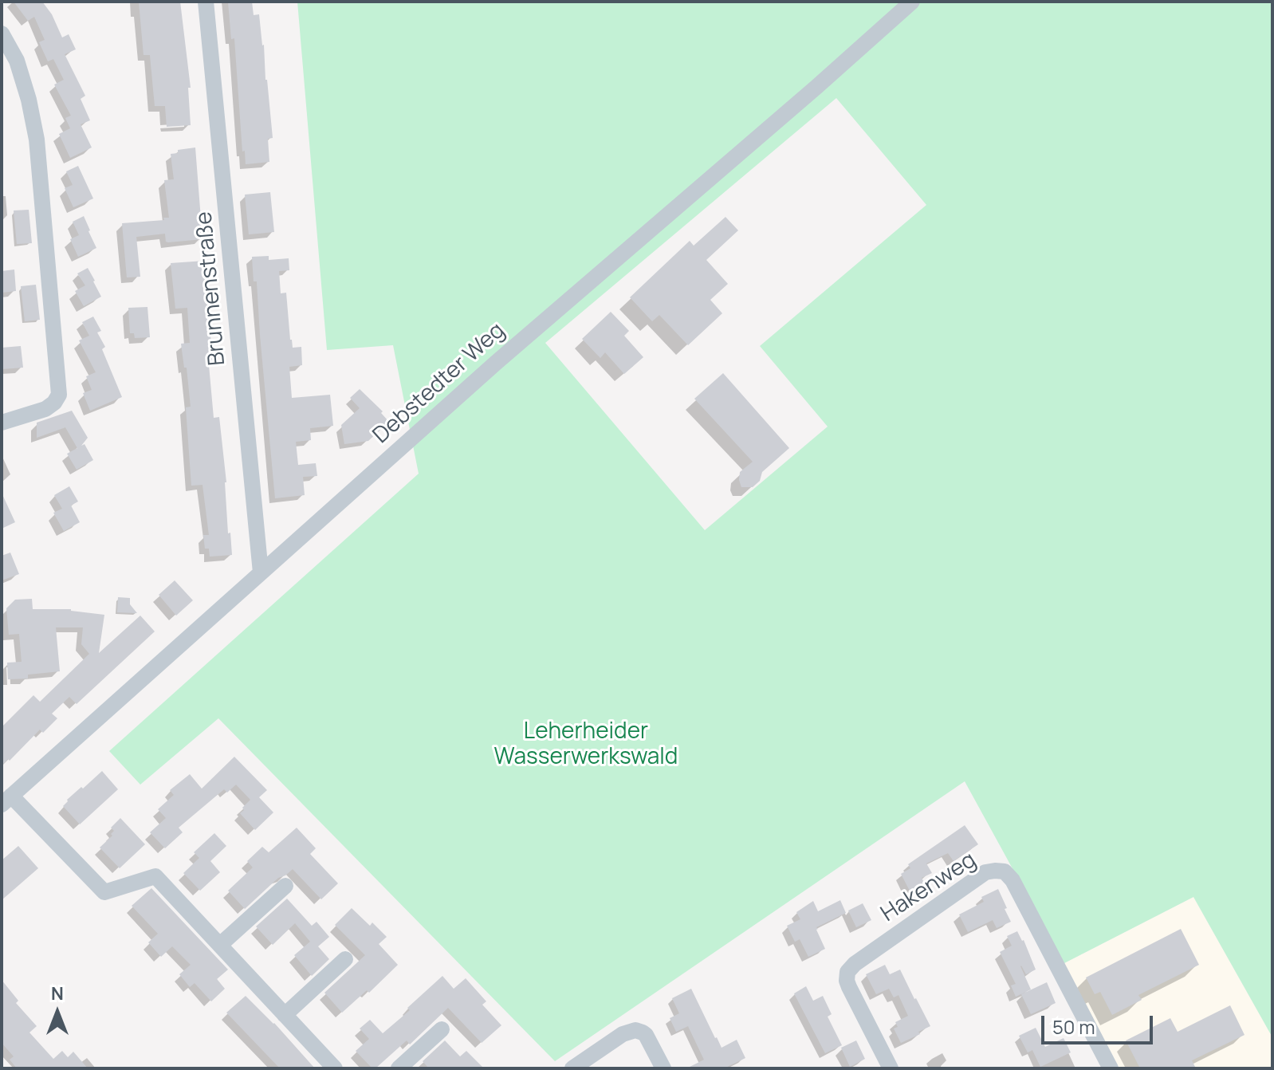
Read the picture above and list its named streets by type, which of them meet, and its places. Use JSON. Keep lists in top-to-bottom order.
{
  "streets": {
    "street": ["Brunnenstraße", "Debstedter Weg", "Hakenweg"]
  },
  "crossings": [
    ["Brunnenstraße", "Debstedter Weg"]
  ],
  "parks": ["Leherheider Wasserwerkswald"],
  "scale_bar": "50 m",
  "north": "top"
}
